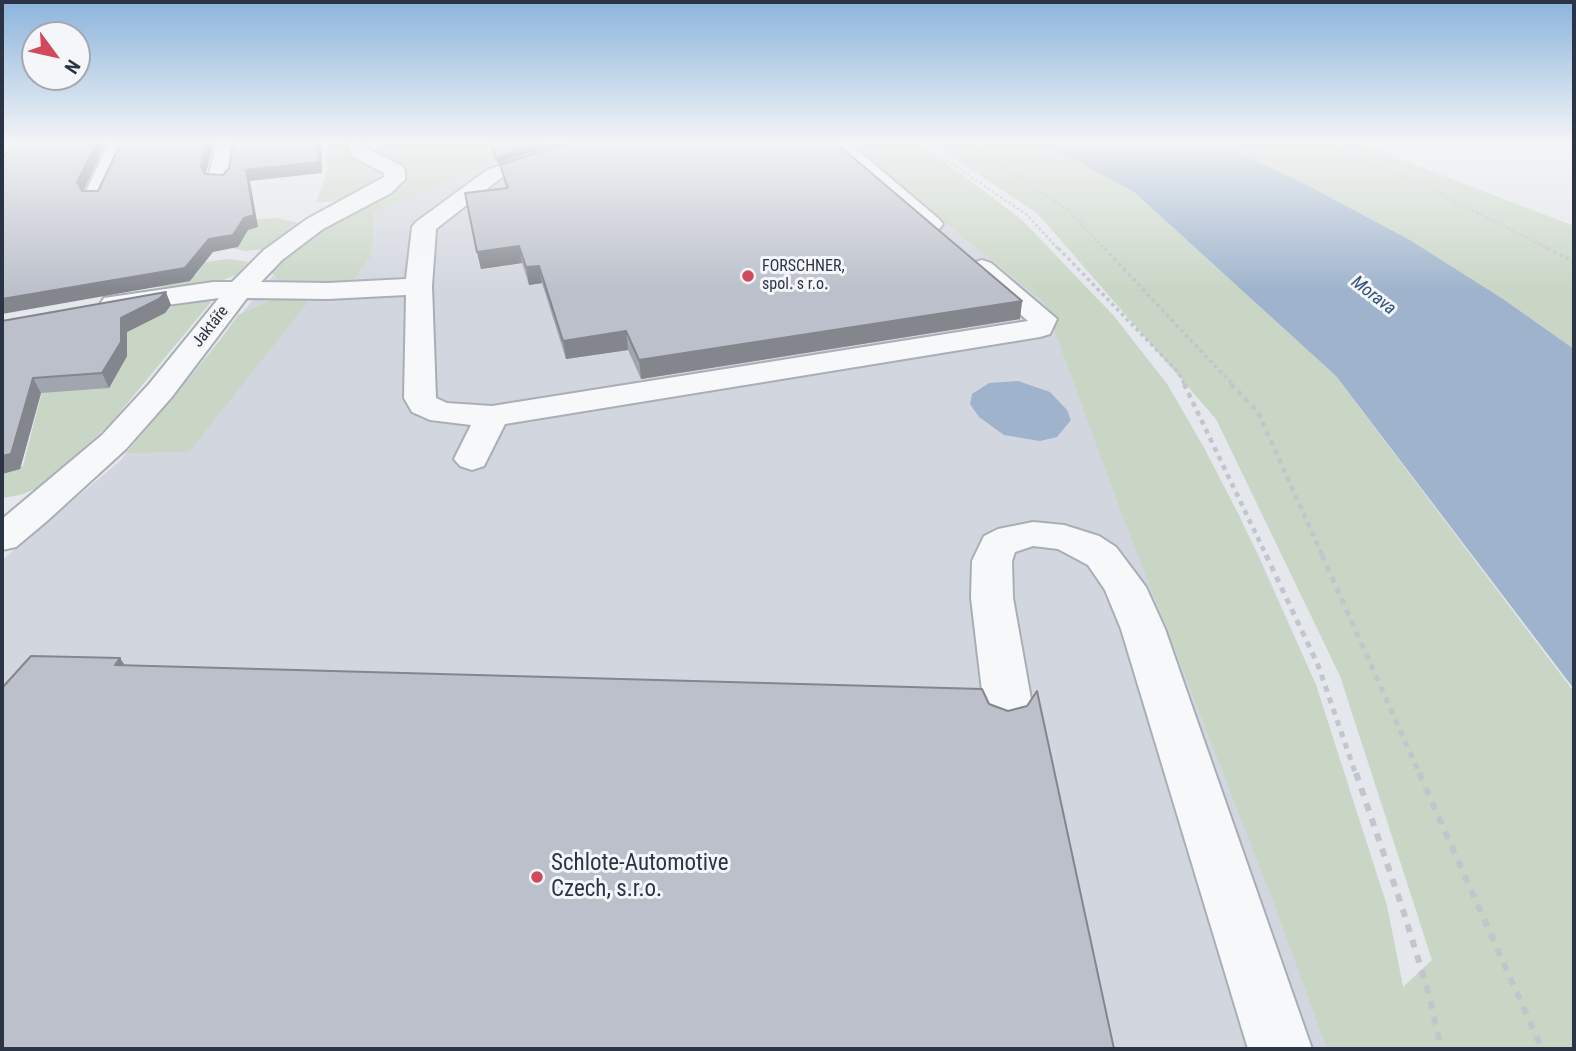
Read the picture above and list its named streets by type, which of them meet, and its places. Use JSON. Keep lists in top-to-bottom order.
{
  "streets": {
    "street": ["Jaktáře"]
  },
  "water": ["Morava"],
  "places": ["FORSCHNER, spol. s r.o.", "Schlote-Automotive Czech, s.r.o."],
  "north": "bottom right"
}
